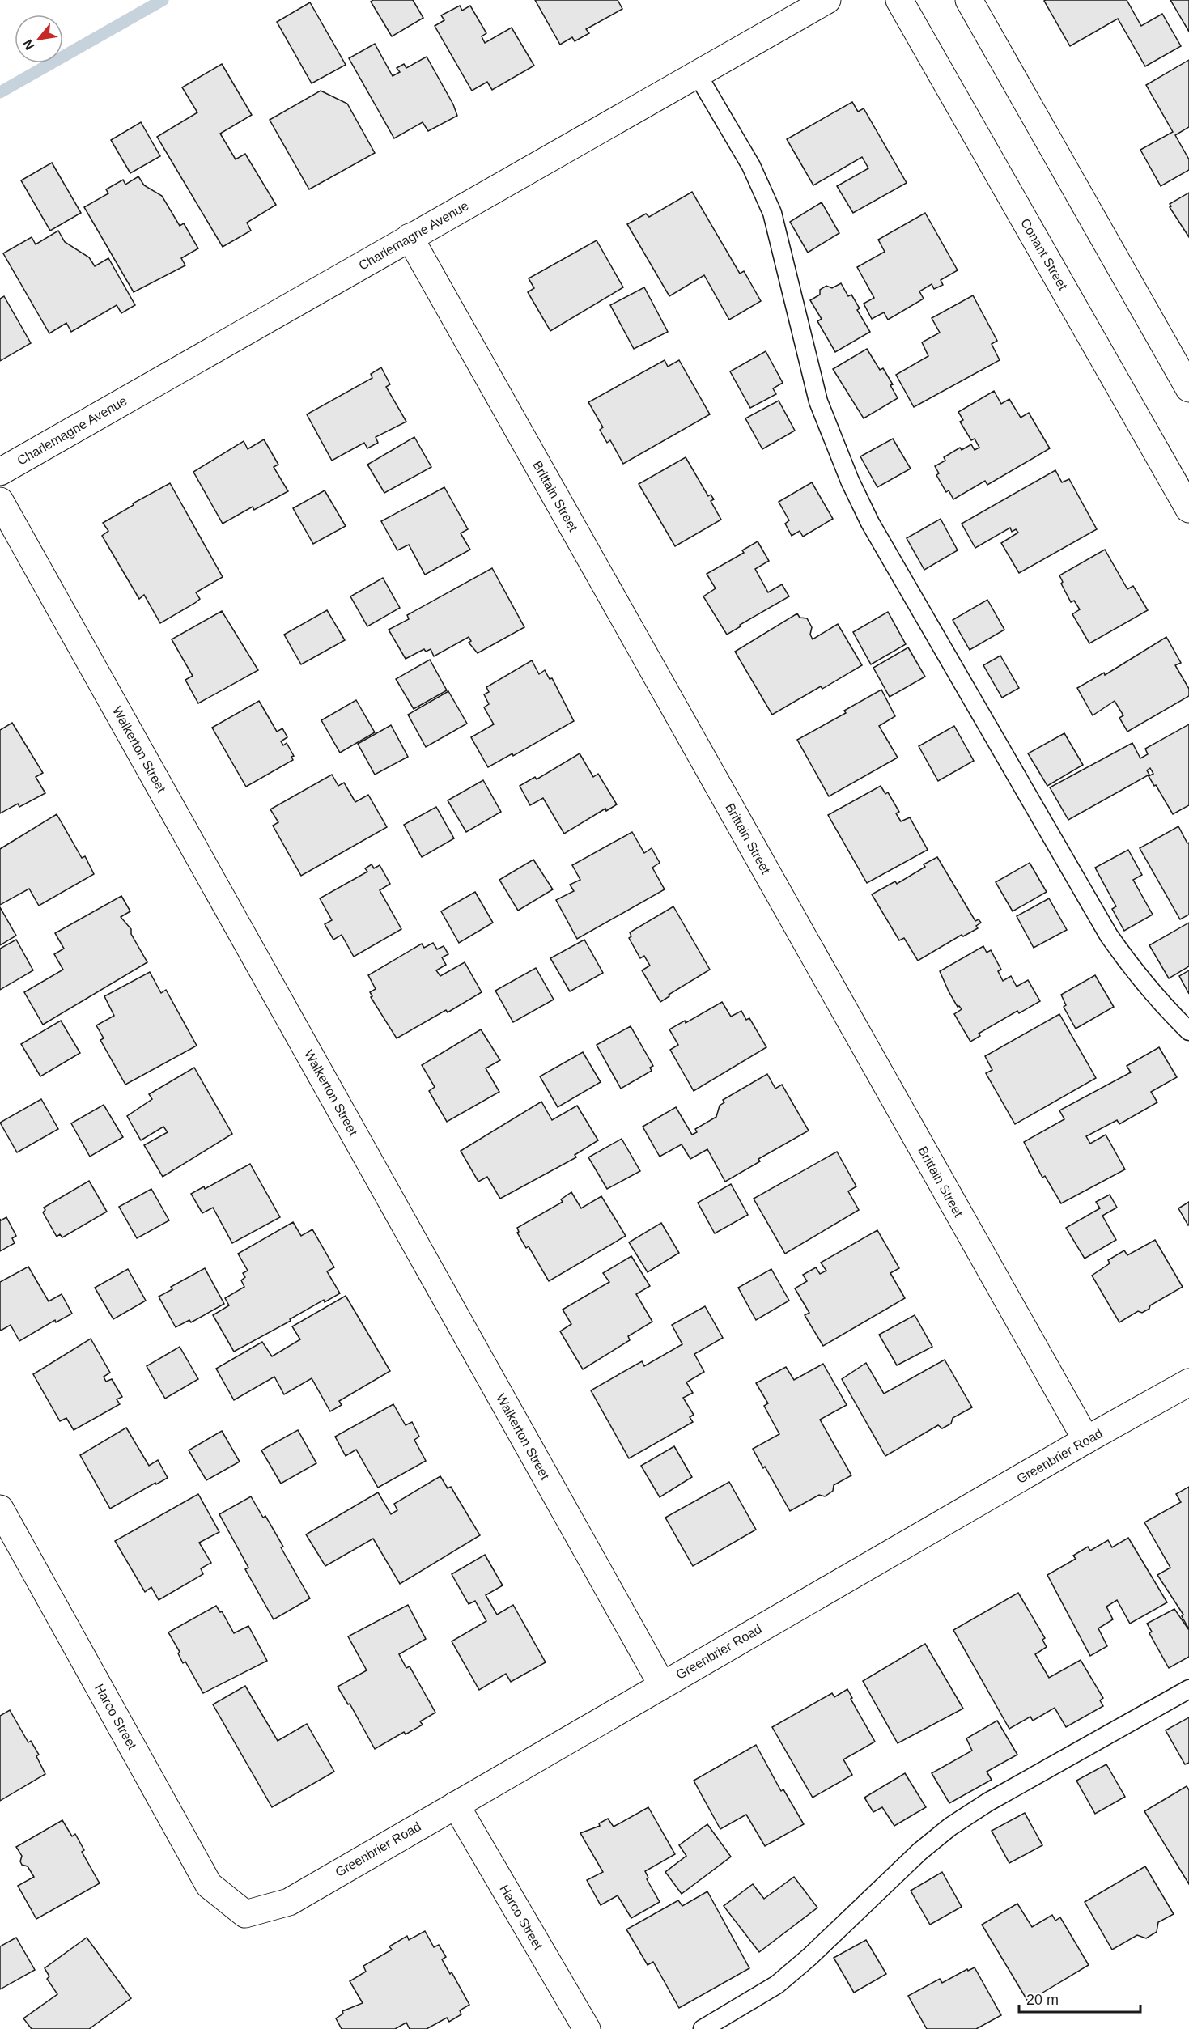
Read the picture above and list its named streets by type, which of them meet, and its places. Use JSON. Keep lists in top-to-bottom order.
{
  "streets": {
    "street": [
      "Charlemagne Avenue",
      "Conant Street",
      "Brittain Street",
      "Walkerton Street",
      "Greenbrier Road",
      "Harco Street"
    ]
  },
  "crossings": [
    ["Charlemagne Avenue", "Brittain Street"],
    ["Brittain Street", "Greenbrier Road"],
    ["Walkerton Street", "Greenbrier Road"],
    ["Greenbrier Road", "Harco Street"]
  ],
  "scale_bar": "20 m",
  "north": "bottom left"
}
